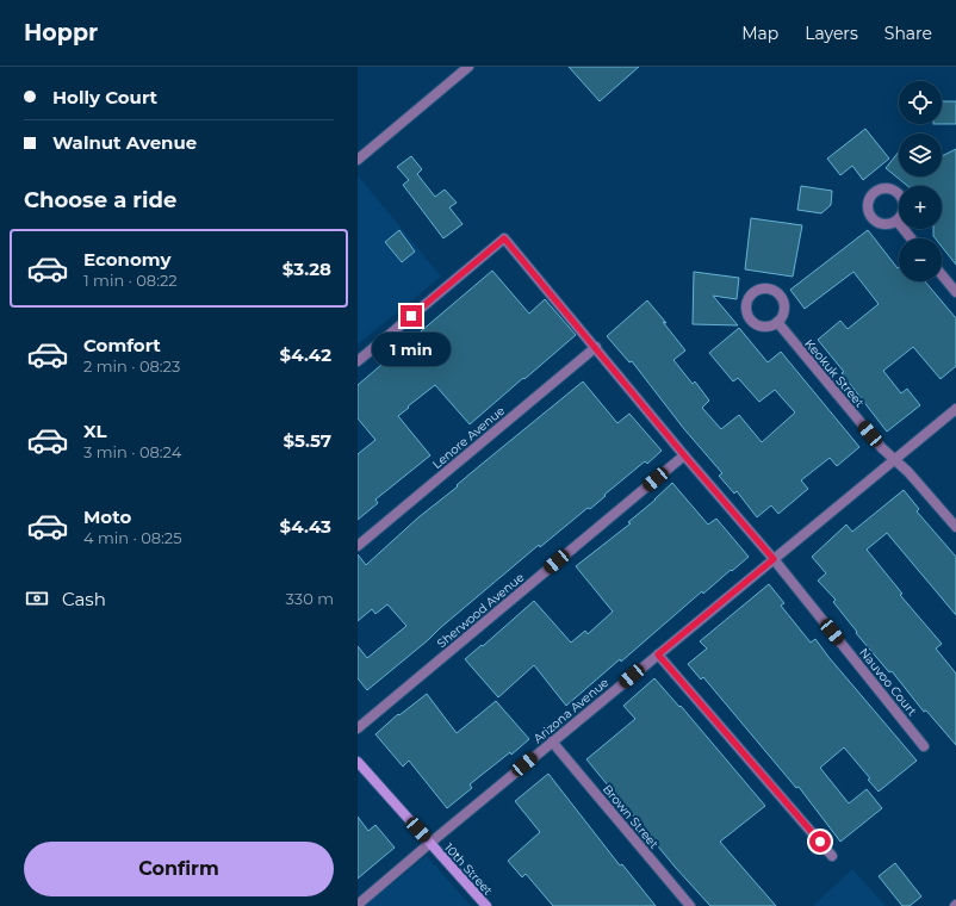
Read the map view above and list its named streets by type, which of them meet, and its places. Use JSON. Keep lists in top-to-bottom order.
{
  "streets": {
    "street": [
      "Keokuk Street",
      "Lenore Avenue",
      "Sherwood Avenue",
      "Nauvoo Court",
      "Arizona Avenue",
      "Brown Street",
      "10th Street"
    ]
  },
  "crossings": [
    ["Keokuk Street", "Arizona Avenue"],
    ["Lenore Avenue", "Nauvoo Court"],
    ["Sherwood Avenue", "Nauvoo Court"],
    ["Nauvoo Court", "Arizona Avenue"],
    ["Arizona Avenue", "Brown Street"],
    ["Arizona Avenue", "10th Street"]
  ],
  "page": {
    "header": "Hoppr",
    "nav": ["Map", "Layers", "Share"],
    "banner": ["Holly Court", "Walnut Avenue"],
    "map_buttons": ["+", "−"],
    "heading": "Choose a ride",
    "list": [
      {
        "name": "Economy",
        "note": "1 min · 08:22",
        "value": "$3.28"
      },
      {
        "name": "Comfort",
        "note": "2 min · 08:23",
        "value": "$4.42"
      },
      {
        "name": "XL",
        "note": "3 min · 08:24",
        "value": "$5.57"
      },
      {
        "name": "Moto",
        "note": "4 min · 08:25",
        "value": "$4.43"
      }
    ],
    "bubble": "1 min",
    "pay": ["Cash", "330 m"],
    "buttons": "Confirm"
  }
}
